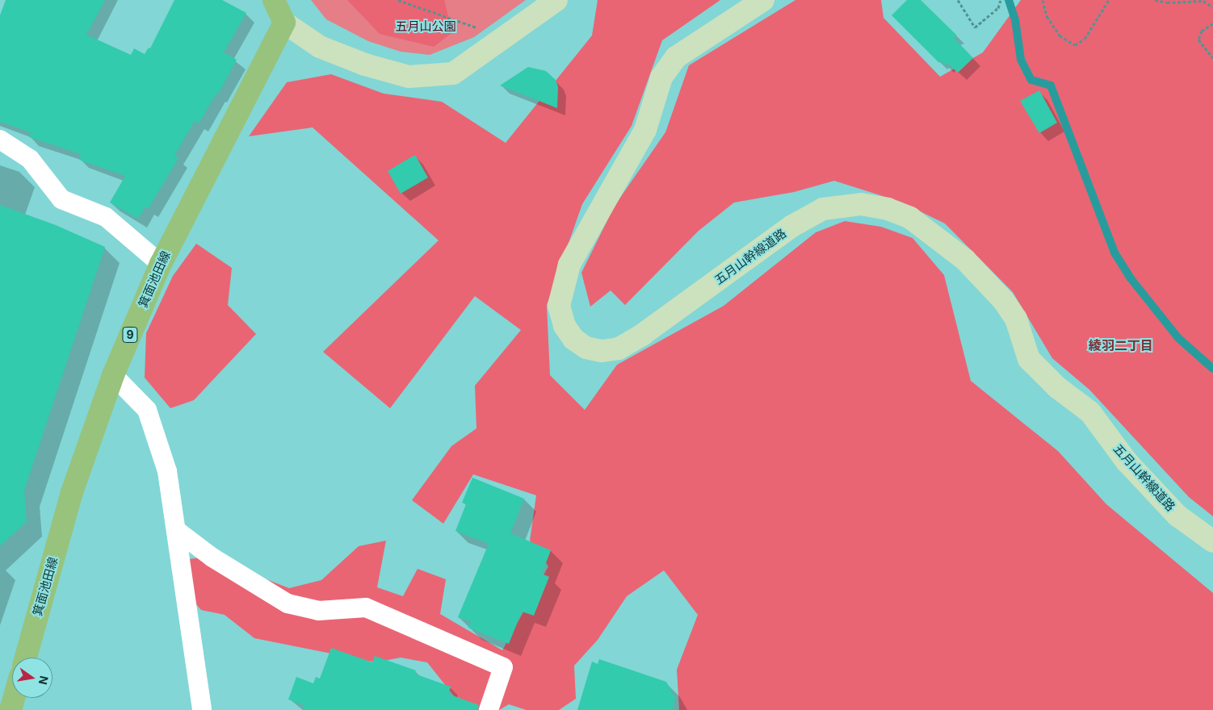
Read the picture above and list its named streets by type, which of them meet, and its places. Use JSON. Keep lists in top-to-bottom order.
{
  "streets": {
    "main road": ["箕面池田線", "9"],
    "street": ["五月山幹線道路"]
  },
  "districts": ["綾羽二丁目"],
  "parks": ["五月山公園"],
  "north": "right"
}
